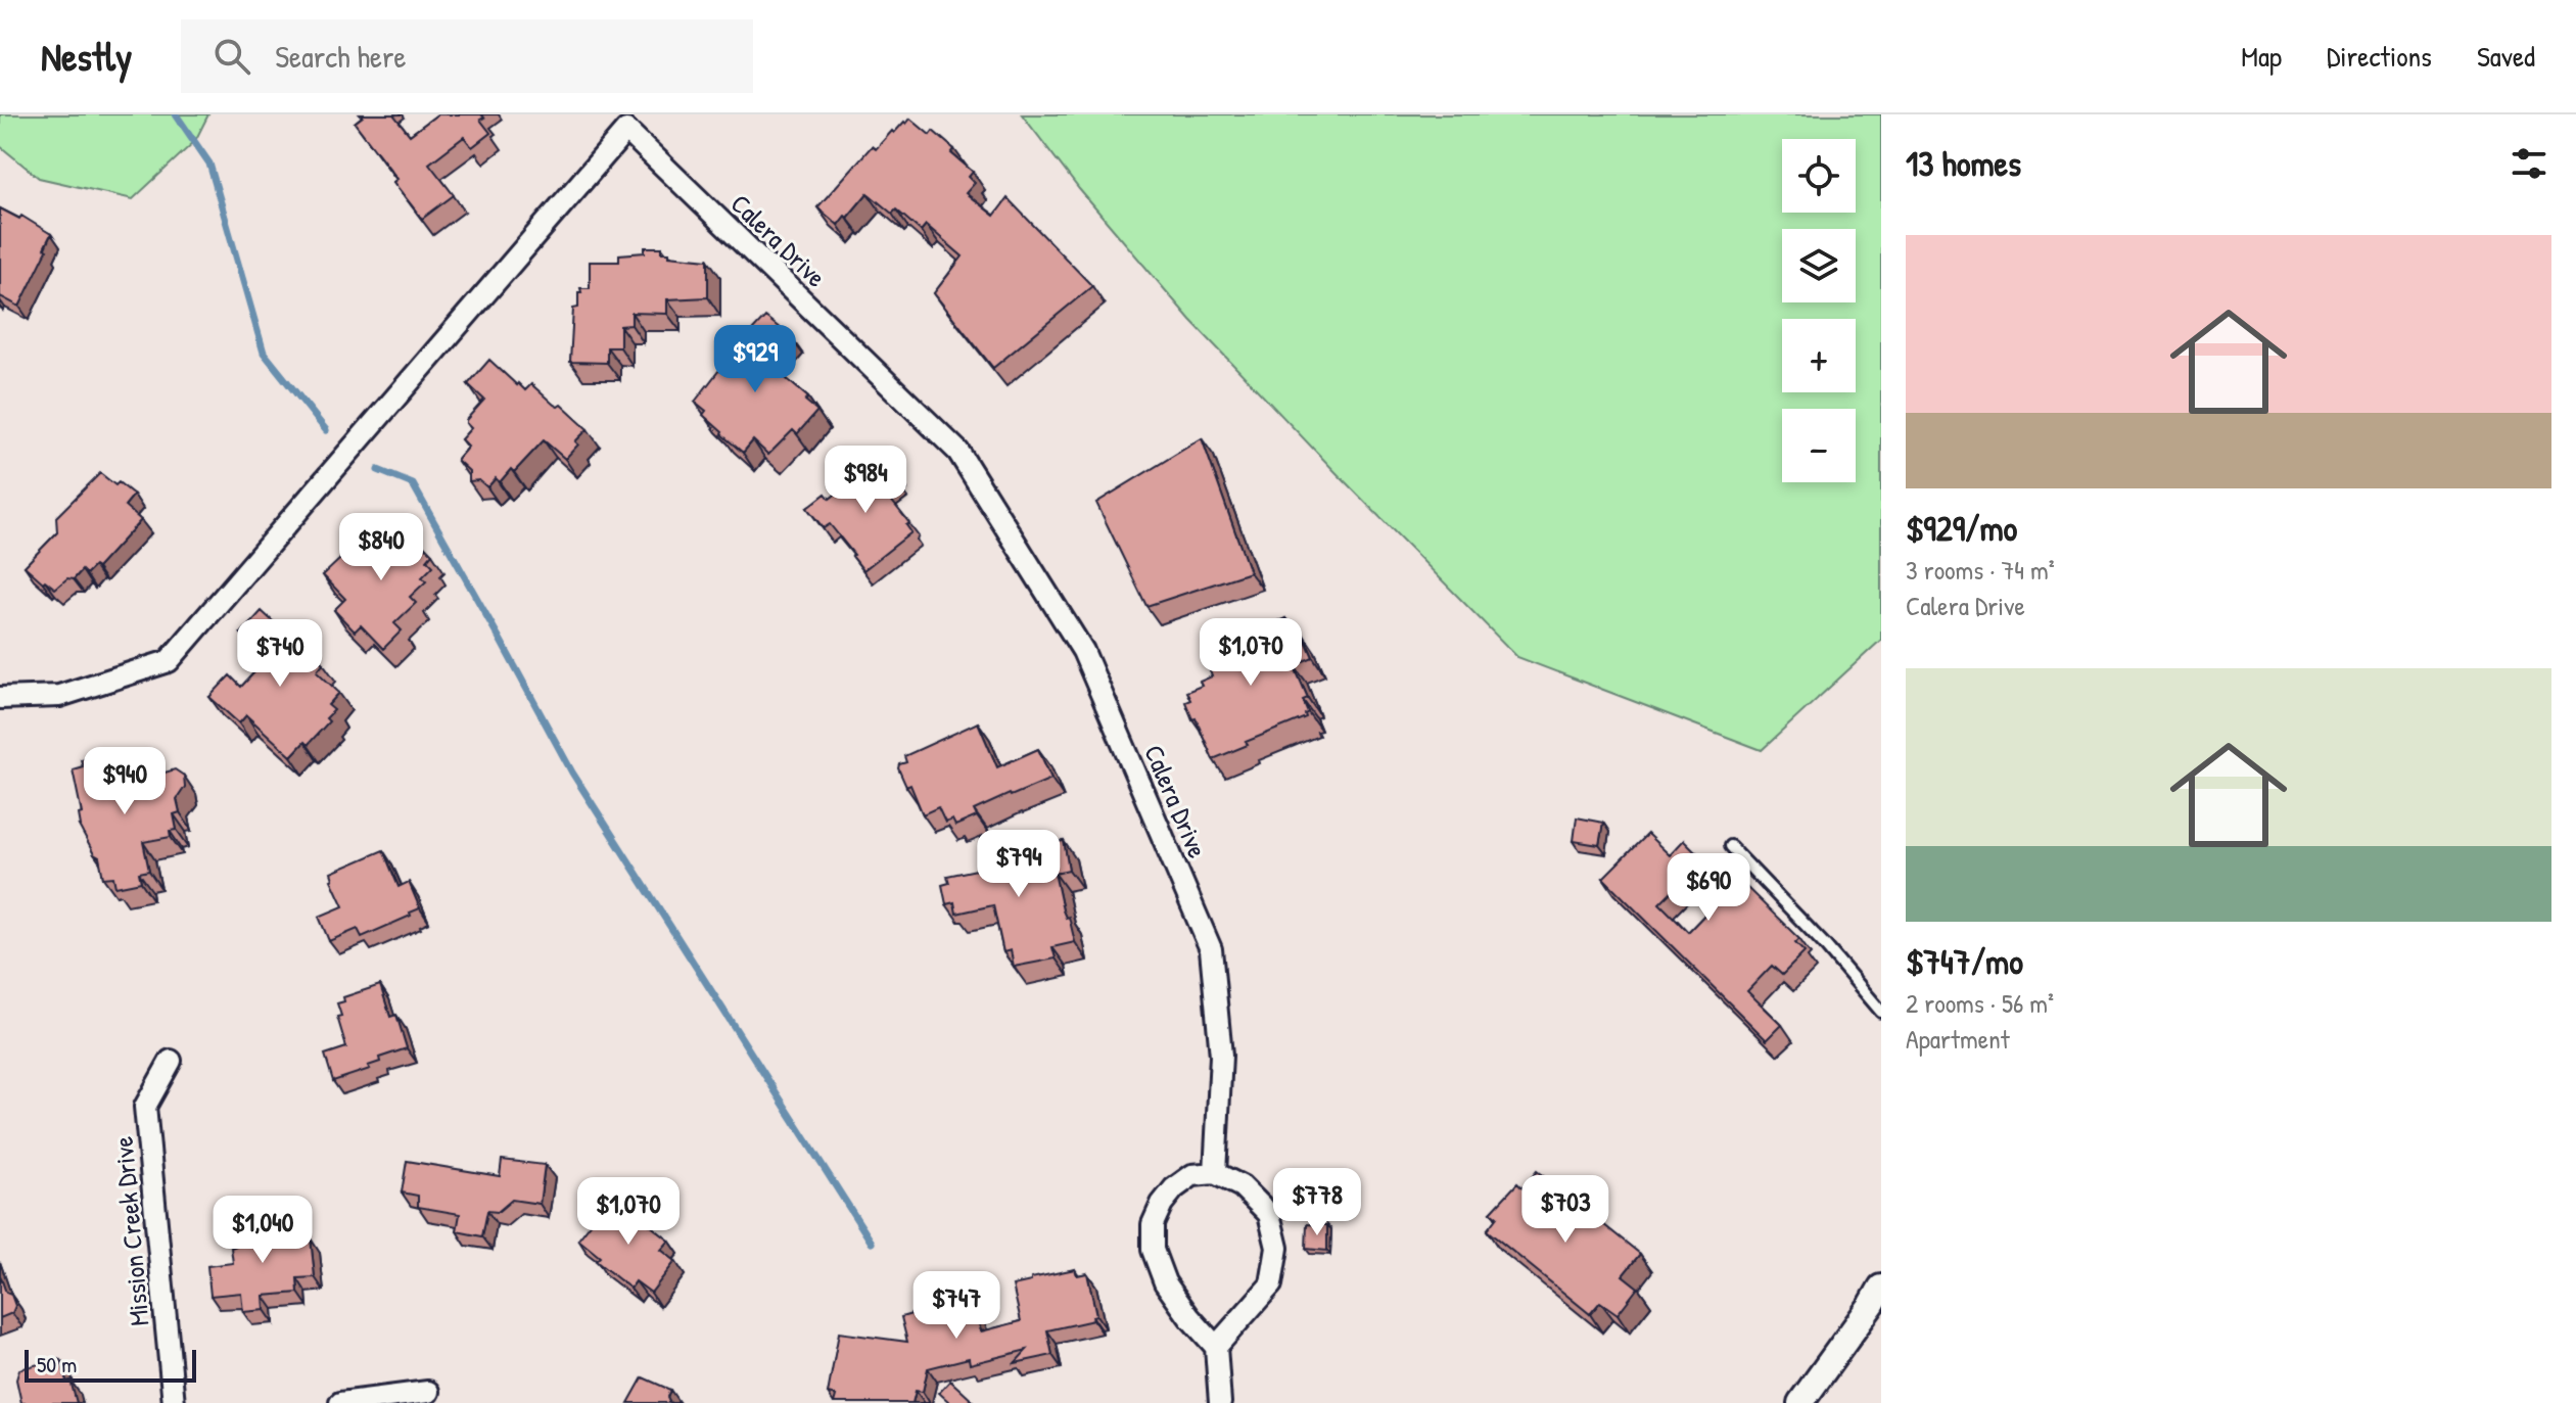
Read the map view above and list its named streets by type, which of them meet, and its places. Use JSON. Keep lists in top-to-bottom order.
{
  "streets": {
    "street": ["Calera Drive", "Mission Creek Drive"]
  },
  "scale_bar": "50 m",
  "page": {
    "header": "Nestly",
    "search": "Search here",
    "nav": ["Map", "Directions", "Saved"],
    "heading": "13 homes",
    "map_buttons": ["+", "−"],
    "list": [
      {
        "name": "$929/mo",
        "note": "3 rooms · 74 m² · Calera Drive"
      },
      {
        "name": "$747/mo",
        "note": "2 rooms · 56 m² · Apartment"
      }
    ],
    "price": [
      "$929",
      "$984",
      "$840",
      "$1,070",
      "$740",
      "$940",
      "$794",
      "$690",
      "$778",
      "$703",
      "$1,070",
      "$1,040",
      "$747"
    ],
    "scale": "50 m"
  }
}
